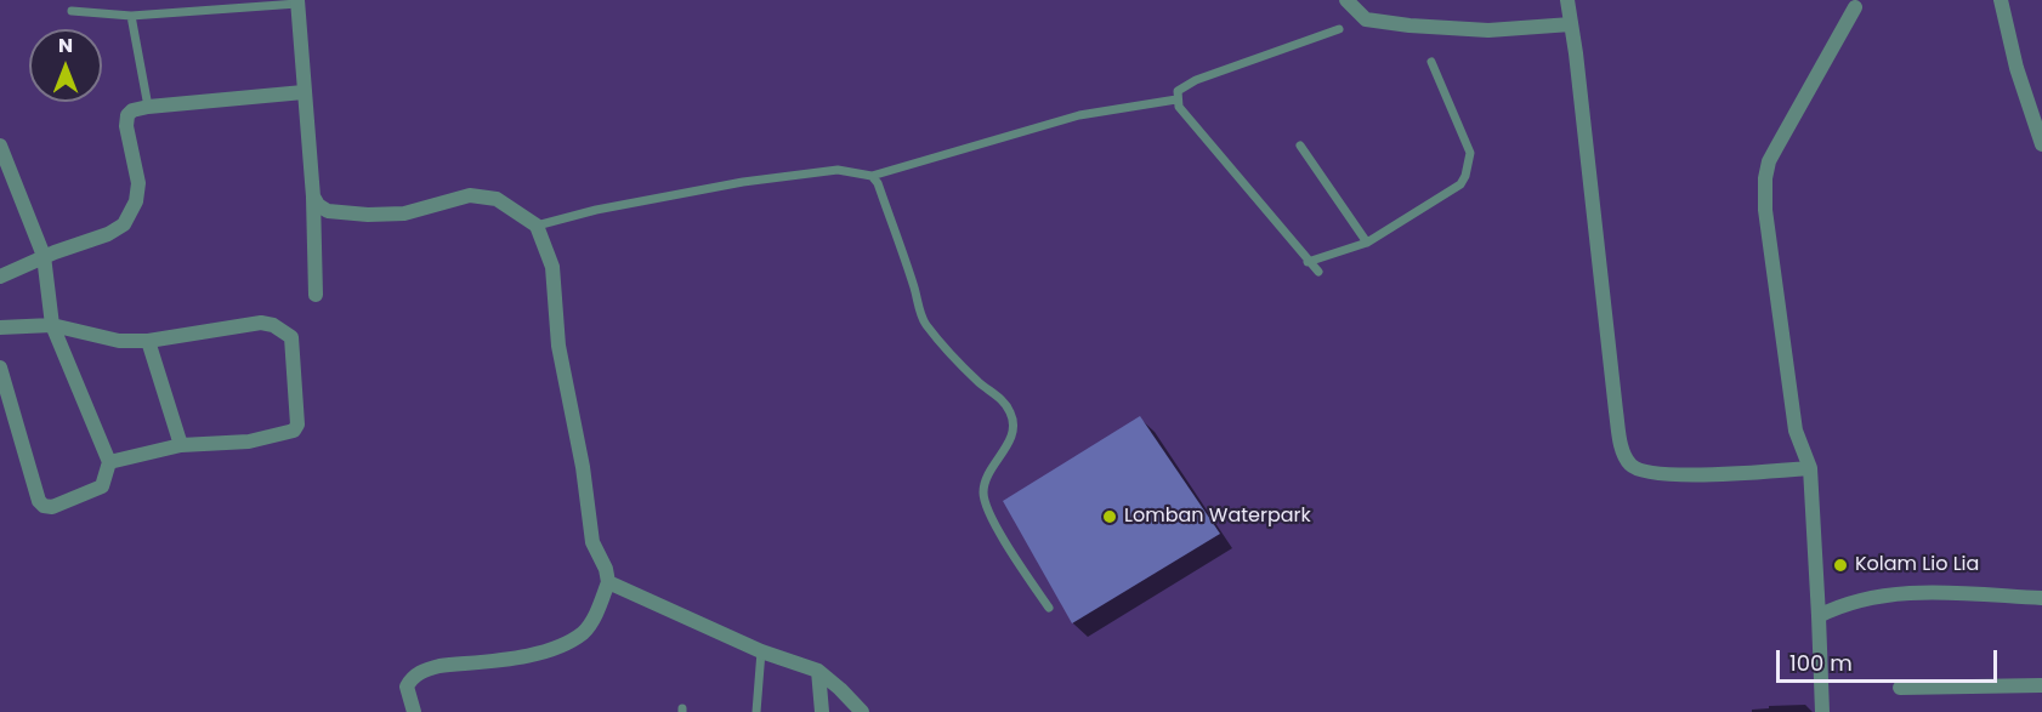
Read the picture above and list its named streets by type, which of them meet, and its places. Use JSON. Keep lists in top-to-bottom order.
{
  "places": ["Lomban Waterpark", "Kolam Lio Lia"],
  "scale_bar": "100 m",
  "north": "top"
}
